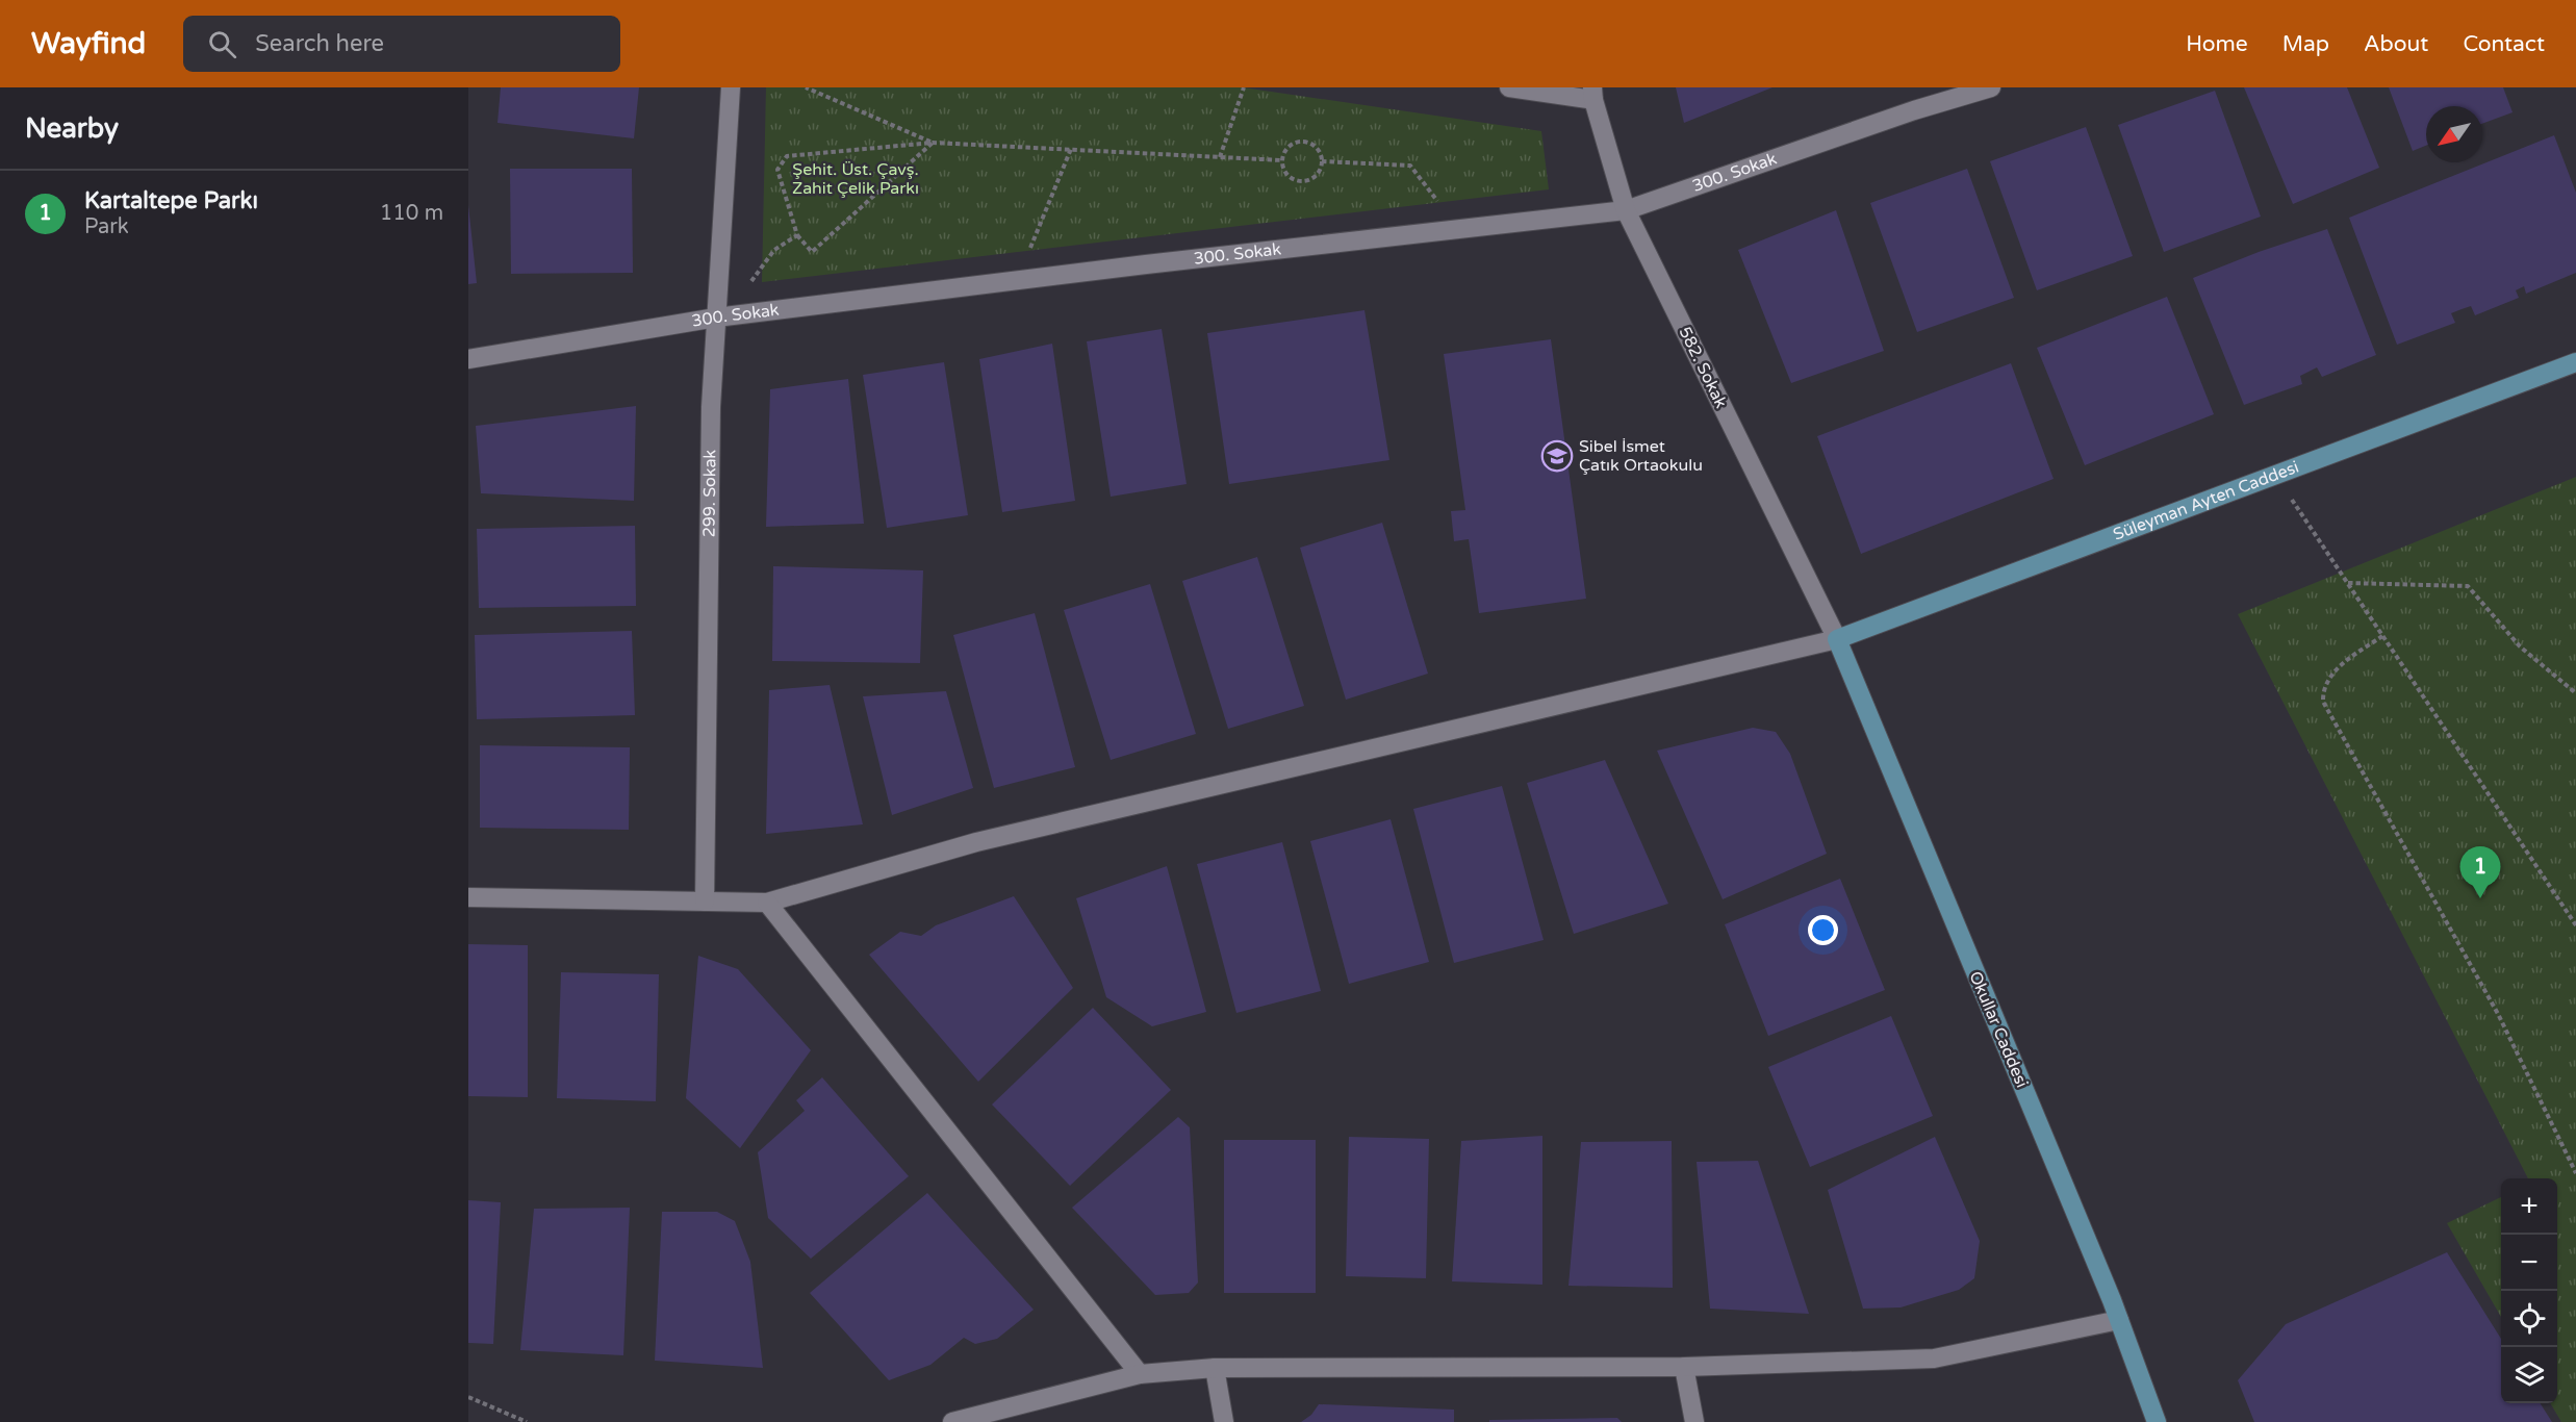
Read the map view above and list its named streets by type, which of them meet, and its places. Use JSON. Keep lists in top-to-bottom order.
{
  "streets": {
    "street": [
      "300. Sokak",
      "582. Sokak",
      "299. Sokak",
      "Süleyman Ayten Caddesi",
      "Okullar Caddesi"
    ]
  },
  "crossings": [
    ["300. Sokak", "582. Sokak"],
    ["300. Sokak", "299. Sokak"],
    ["582. Sokak", "Süleyman Ayten Caddesi"],
    ["582. Sokak", "Okullar Caddesi"],
    ["Süleyman Ayten Caddesi", "Okullar Caddesi"]
  ],
  "parks": ["Şehit. Üst. Çavş. Zahit Çelik Parkı"],
  "places": {
    "school or university": ["Sibel İsmet Çatık Ortaokulu"]
  },
  "north": "bottom left",
  "page": {
    "header": "Wayfind",
    "search": "Search here",
    "nav": [
      "Home",
      "Map",
      "About",
      "Contact"
    ],
    "heading": "Nearby",
    "list": [
      {
        "mark": "1",
        "name": "Kartaltepe Parkı",
        "note": "Park",
        "value": "110 m"
      }
    ],
    "pins": "1",
    "map_buttons": ["+", "−"]
  }
}
